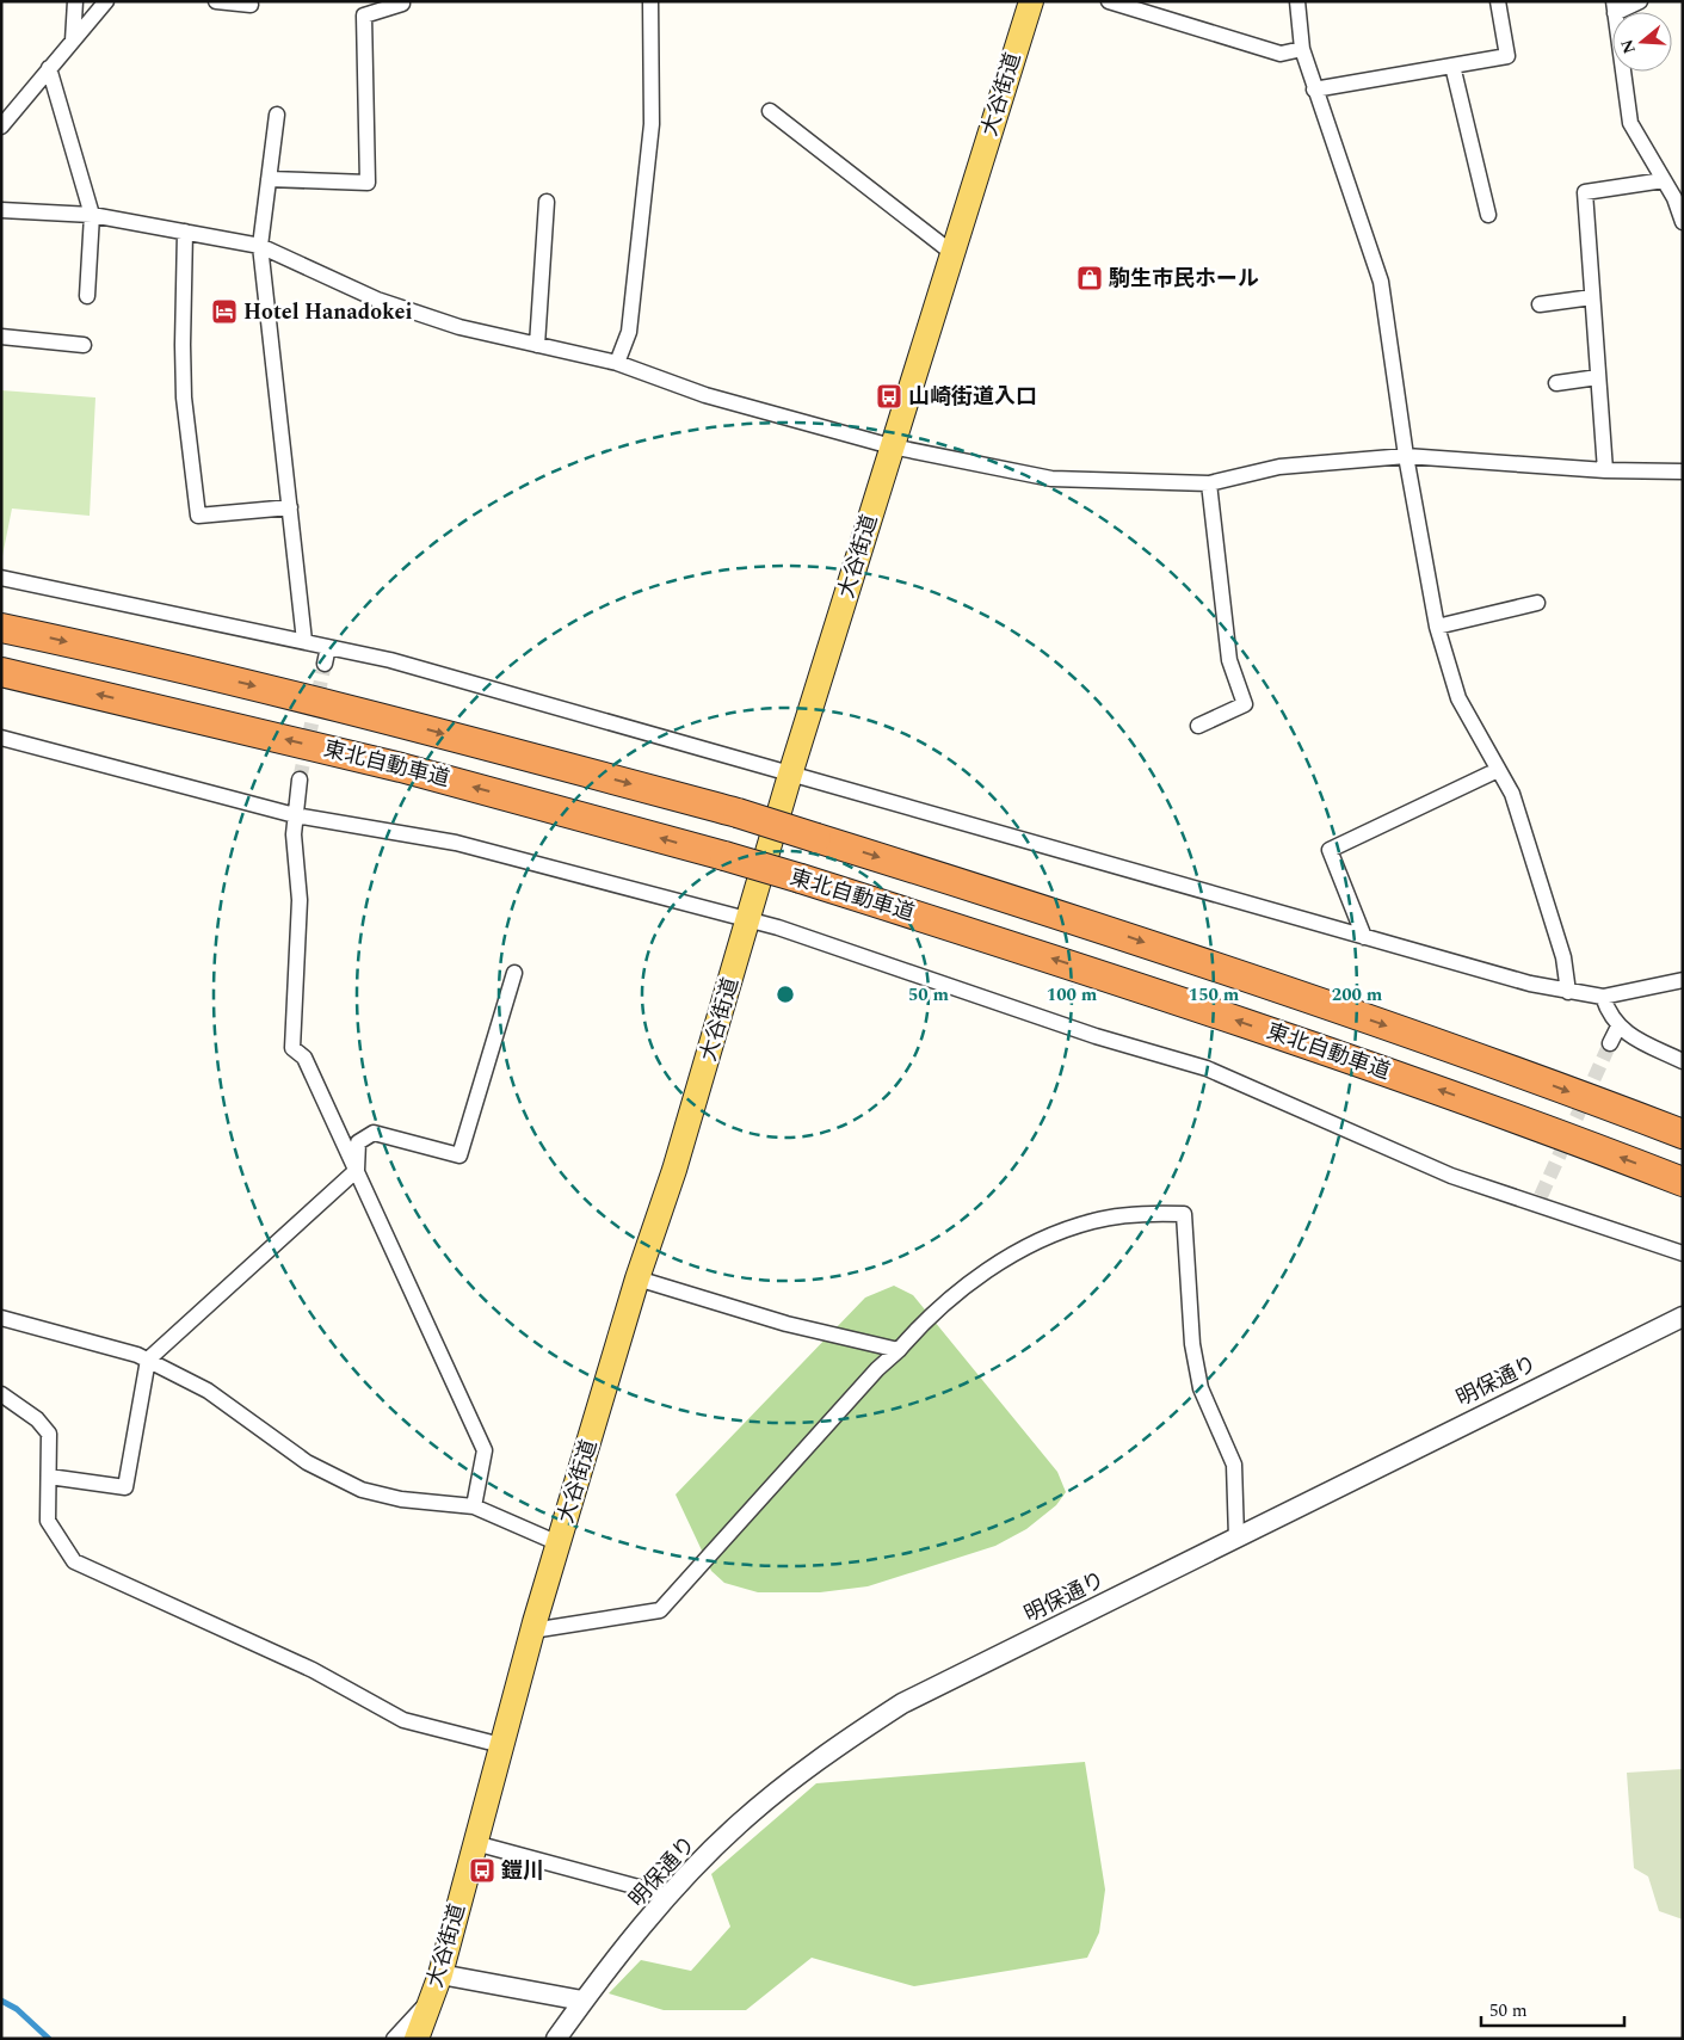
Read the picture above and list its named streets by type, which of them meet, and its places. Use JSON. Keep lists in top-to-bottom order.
{
  "streets": {
    "highway": ["東北自動車道"],
    "main road": ["大谷街道"],
    "street": ["明保通り"]
  },
  "places": {
    "shop": ["駒生市民ホール"],
    "hotel": ["Hotel Hanadokei"],
    "bus stop": ["山崎街道入口", "鎧川"]
  },
  "scale_bar": "50 m",
  "north": "left",
  "rings": [
    "50 m",
    "100 m",
    "150 m",
    "200 m"
  ]
}
